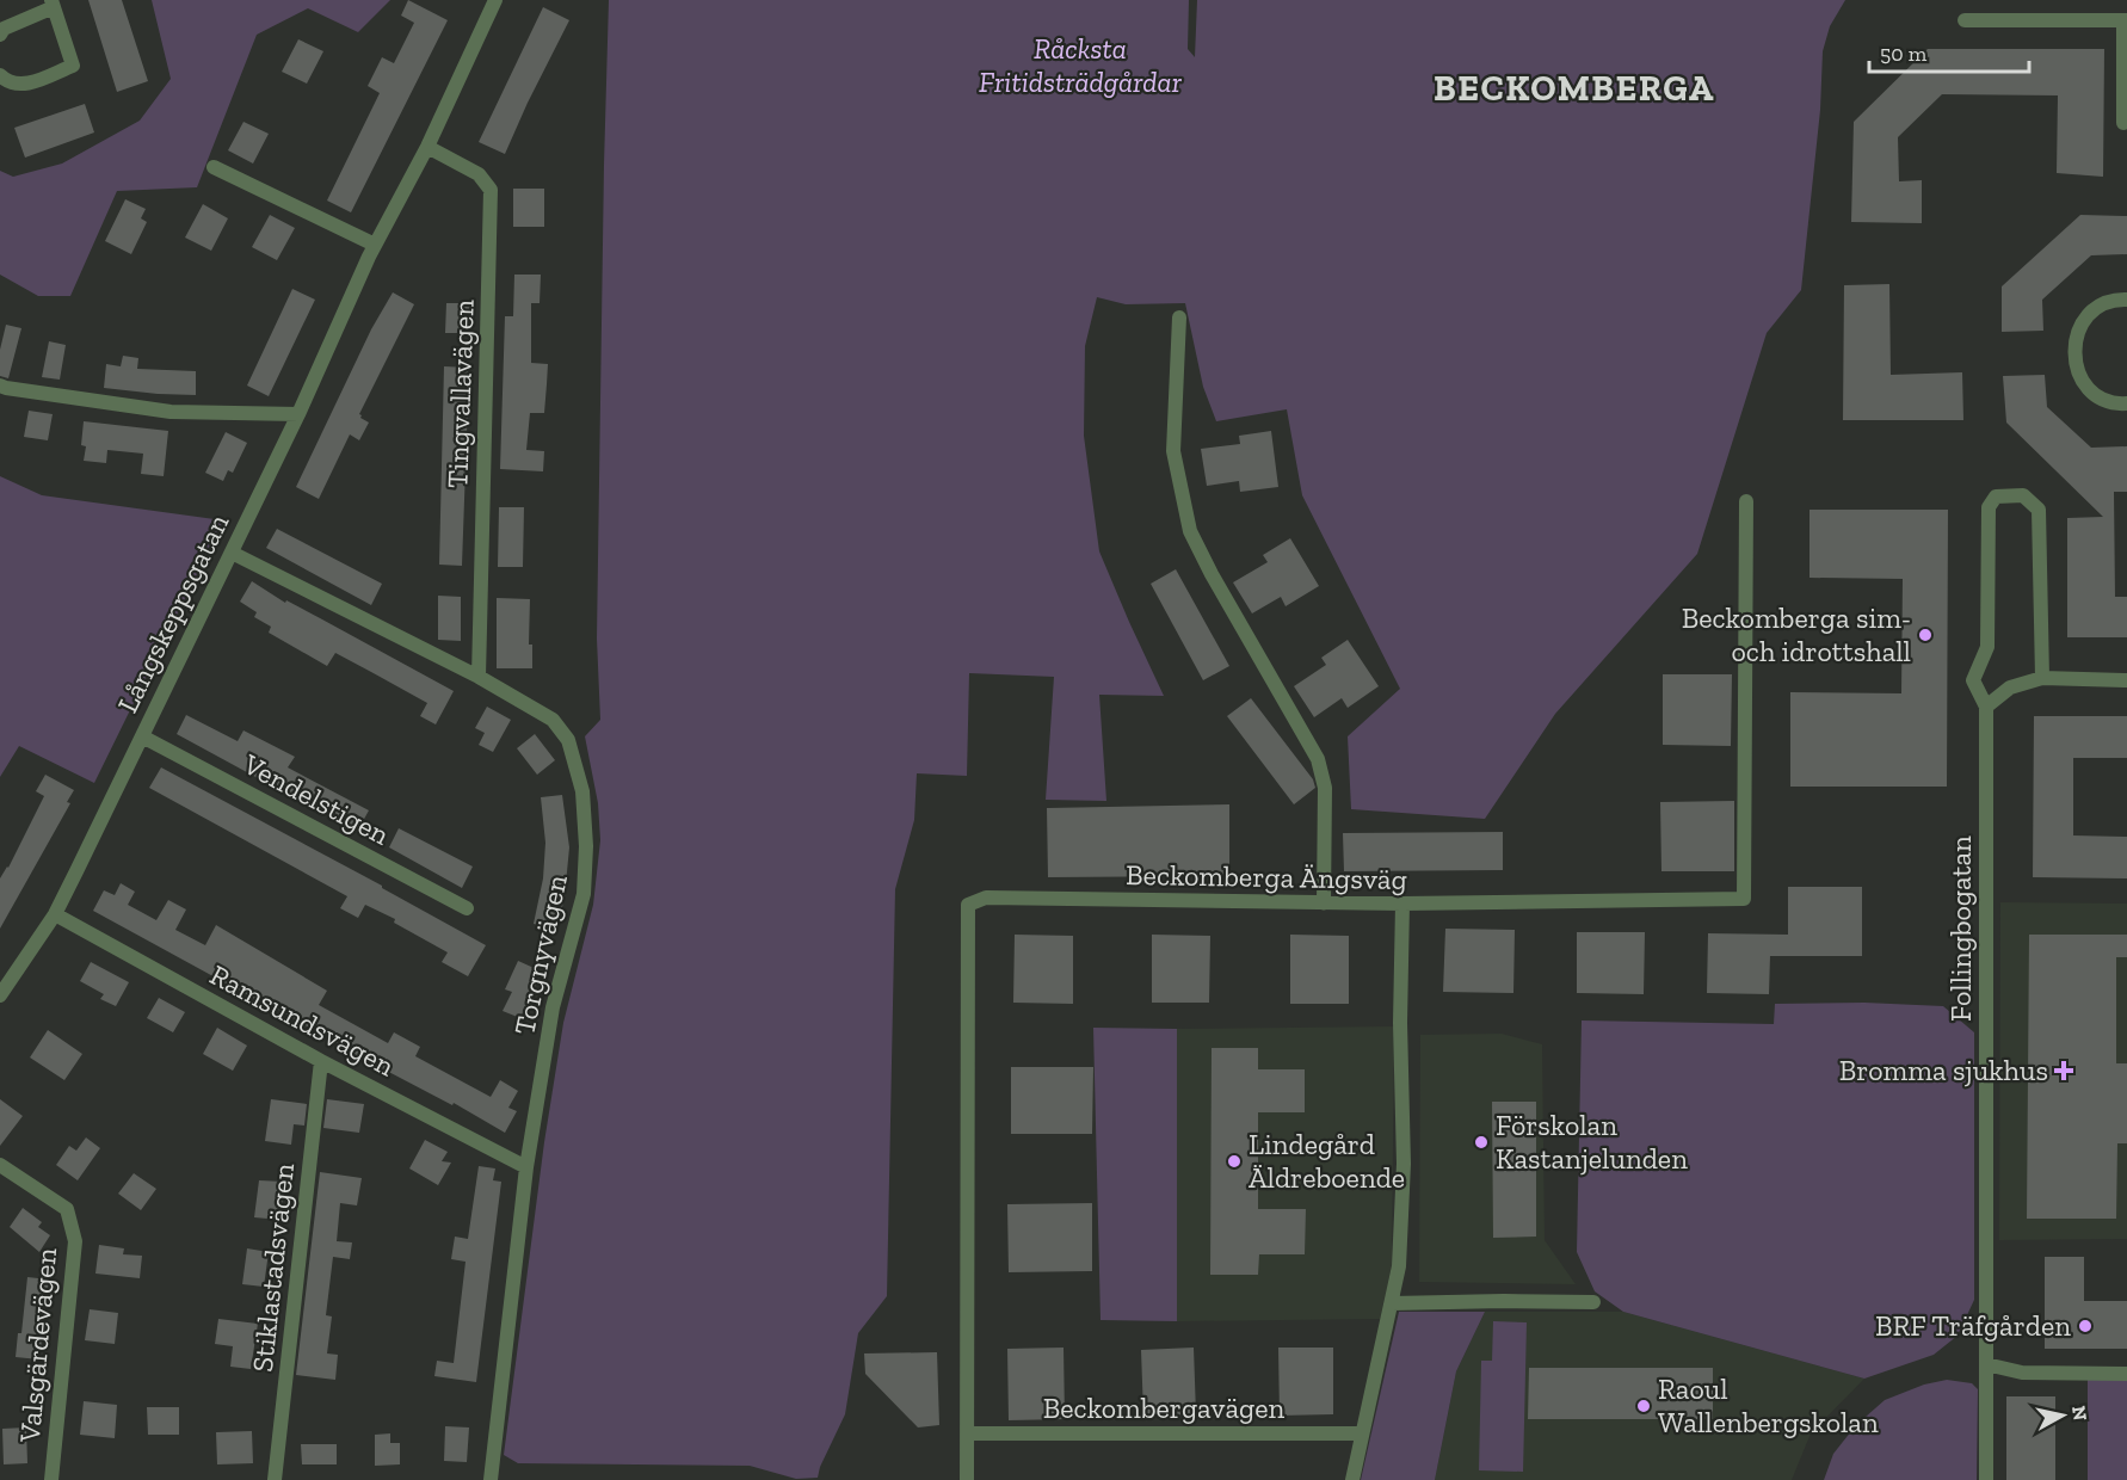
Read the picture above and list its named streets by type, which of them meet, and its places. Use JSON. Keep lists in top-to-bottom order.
{
  "streets": {
    "street": [
      "Tingvallavägen",
      "Långskeppsgatan",
      "Vendelstigen",
      "Beckomberga Ängsväg",
      "Follingbogatan",
      "Torgnyvägen",
      "Ramsundsvägen",
      "Stiklastadsvägen",
      "Valsgärdevägen",
      "Beckombergavägen"
    ]
  },
  "crossings": [
    ["Tingvallavägen", "Långskeppsgatan"],
    ["Tingvallavägen", "Torgnyvägen"],
    ["Långskeppsgatan", "Vendelstigen"],
    ["Långskeppsgatan", "Torgnyvägen"],
    ["Långskeppsgatan", "Ramsundsvägen"],
    ["Beckomberga Ängsväg", "Beckombergavägen"],
    ["Torgnyvägen", "Ramsundsvägen"],
    ["Ramsundsvägen", "Stiklastadsvägen"]
  ],
  "districts": ["BECKOMBERGA"],
  "parks": ["Råcksta Fritidsträdgårdar"],
  "places": {
    "other": [
      "Beckomberga sim- och idrottshall",
      "Förskolan Kastanjelunden",
      "Lindegård Äldreboende",
      "BRF Träfgården",
      "Raoul Wallenbergskolan"
    ],
    "health": ["Bromma sjukhus"]
  },
  "scale_bar": "50 m",
  "north": "right"
}
